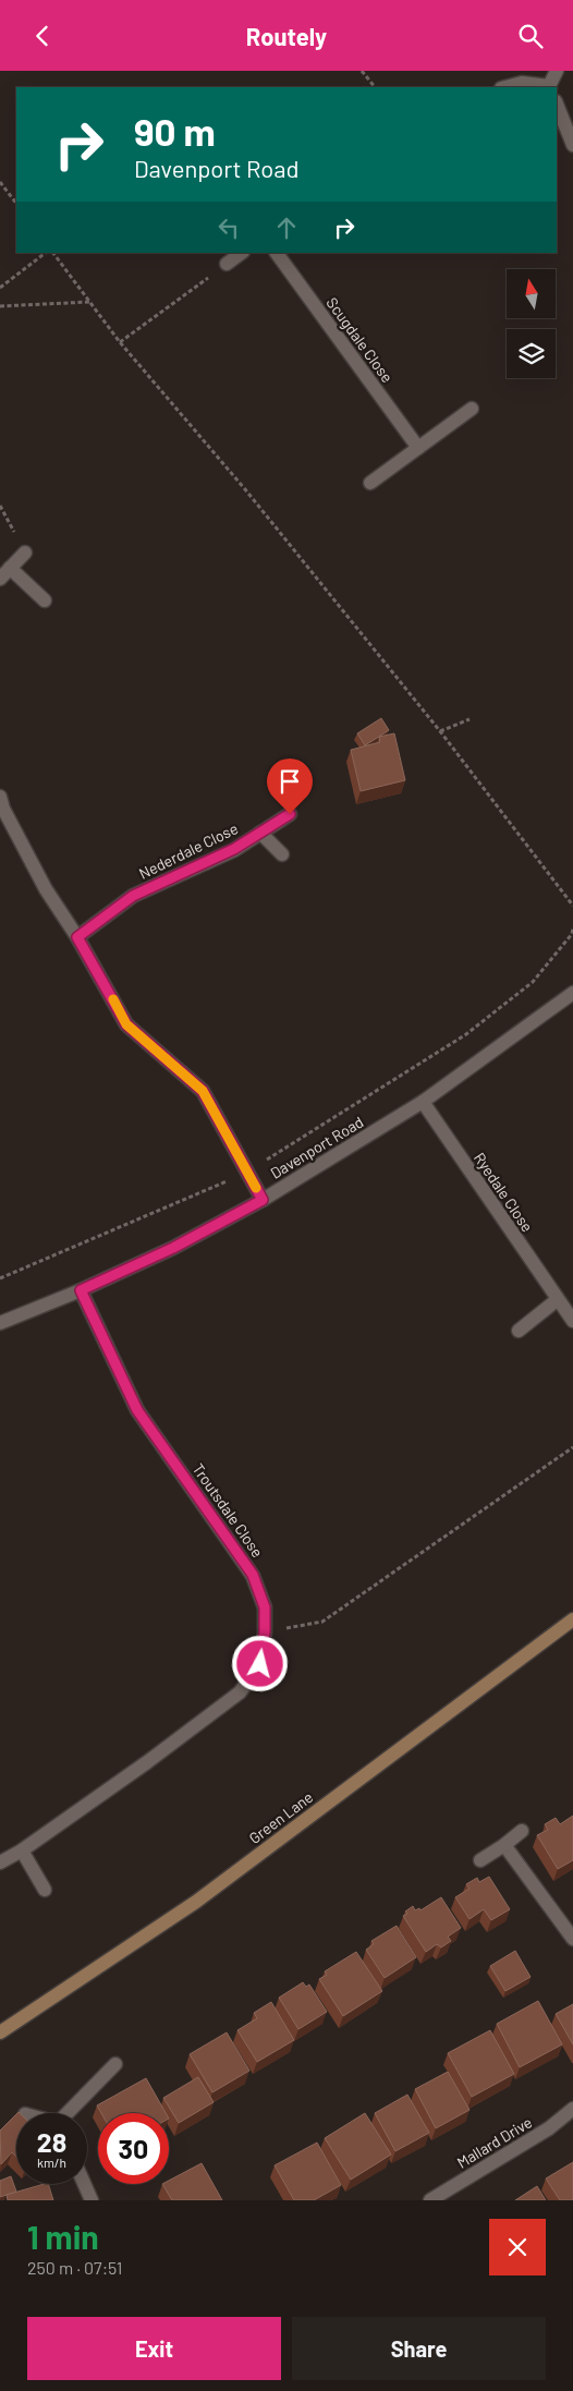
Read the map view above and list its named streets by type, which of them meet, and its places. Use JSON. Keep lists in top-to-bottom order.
{
  "streets": {
    "main road": ["Green Lane"],
    "street": [
      "Scugdale Close",
      "Nederdale Close",
      "Davenport Road",
      "Ryedale Close",
      "Troutsdale Close",
      "Mallard Drive"
    ]
  },
  "crossings": [
    ["Davenport Road", "Ryedale Close"],
    ["Davenport Road", "Troutsdale Close"]
  ],
  "north": "top",
  "page": {
    "header": "Routely",
    "turn": ["90 m", "Davenport Road"],
    "speed": "28 km/h",
    "limit": "30",
    "heading": ["1 min", "250 m · 07:51"],
    "buttons": ["Exit", "Share"]
  }
}
